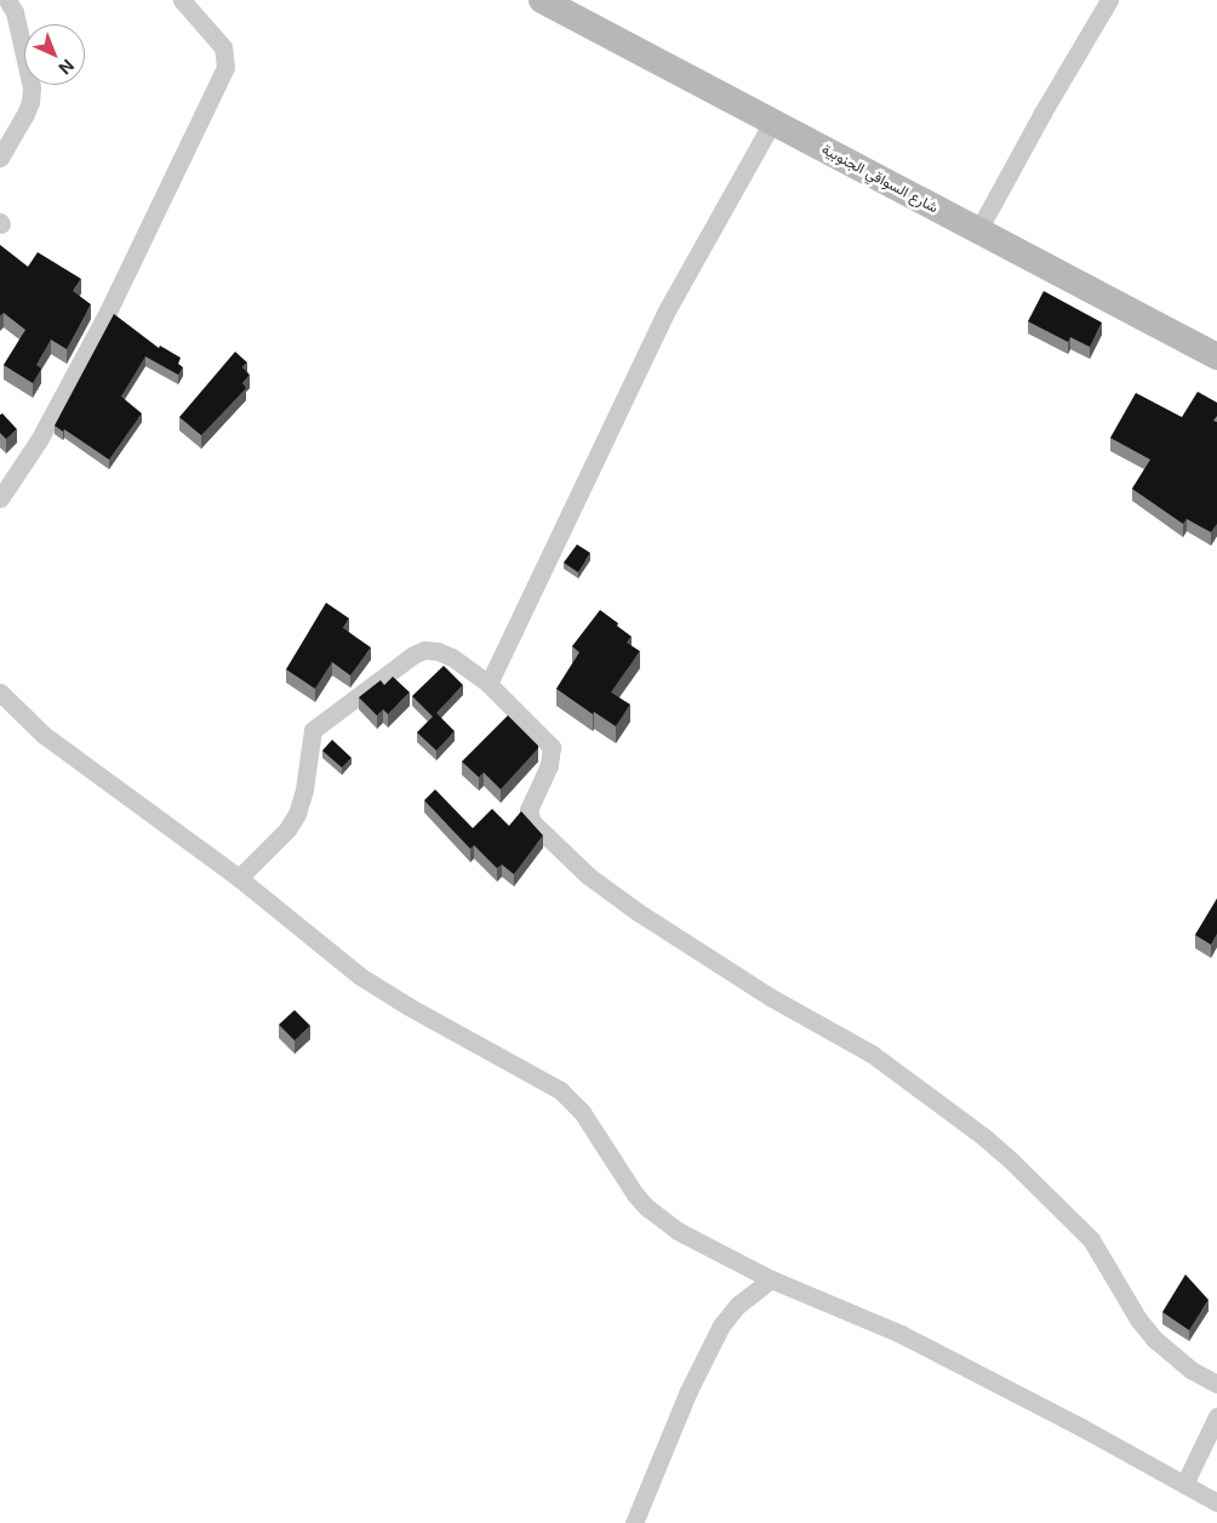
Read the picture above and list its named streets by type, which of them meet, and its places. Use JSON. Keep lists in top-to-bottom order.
{
  "streets": {
    "street": ["شارع السواقي الجنوبية"]
  },
  "north": "bottom right"
}
